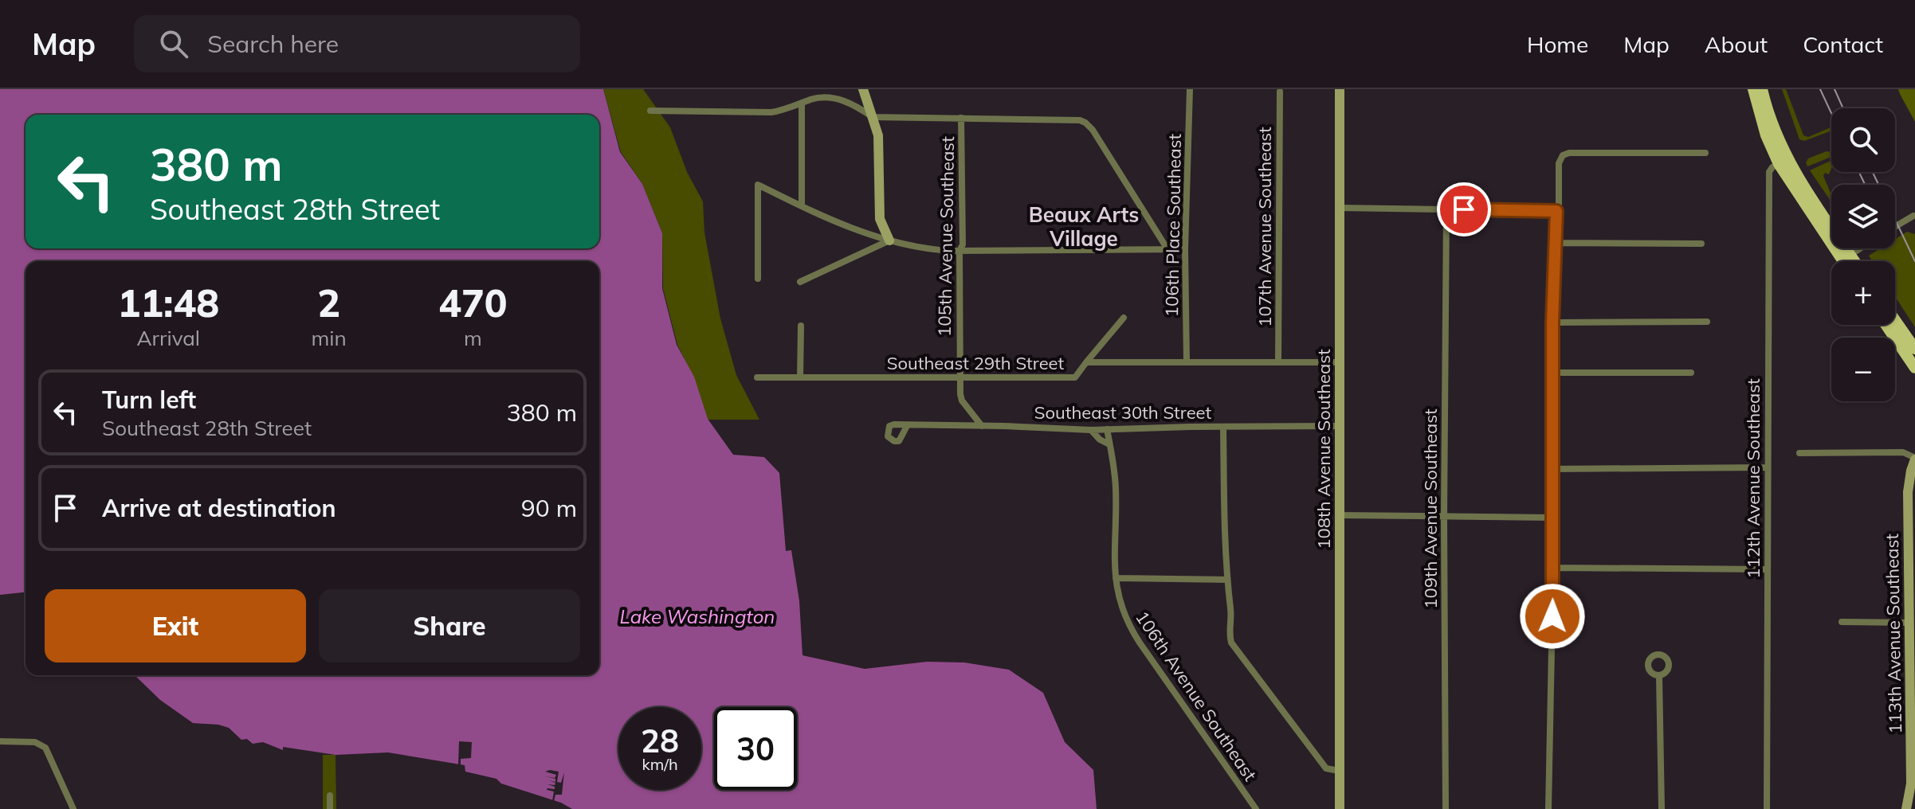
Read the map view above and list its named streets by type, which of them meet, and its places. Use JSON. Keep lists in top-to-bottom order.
{
  "streets": {
    "street": [
      "106th Place Southeast",
      "107th Avenue Southeast",
      "105th Avenue Southeast",
      "Southeast 29th Street",
      "Southeast 30th Street",
      "108th Avenue Southeast",
      "112th Avenue Southeast",
      "109th Avenue Southeast",
      "113th Avenue Southeast",
      "106th Avenue Southeast"
    ]
  },
  "crossings": [
    ["106th Place Southeast", "Southeast 29th Street"],
    ["107th Avenue Southeast", "Southeast 29th Street"],
    ["105th Avenue Southeast", "Southeast 29th Street"],
    ["105th Avenue Southeast", "Southeast 30th Street"],
    ["Southeast 29th Street", "108th Avenue Southeast"],
    ["Southeast 30th Street", "108th Avenue Southeast"],
    ["Southeast 30th Street", "106th Avenue Southeast"]
  ],
  "districts": ["Beaux Arts Village"],
  "water": ["Lake Washington"],
  "page": {
    "header": "Map",
    "search": "Search here",
    "nav": [
      "Home",
      "Map",
      "About",
      "Contact"
    ],
    "map_buttons": ["+", "−"],
    "turn": ["380 m", "Southeast 28th Street"],
    "eta": [
      "11:48",
      "Arrival",
      "2",
      "min",
      "470",
      "m"
    ],
    "list": [
      {
        "name": "Turn left",
        "note": "Southeast 28th Street",
        "value": "380 m"
      },
      {
        "name": "Arrive at destination",
        "value": "90 m"
      }
    ],
    "buttons": ["Exit", "Share"],
    "speed": "28 km/h",
    "limit": "30"
  }
}
